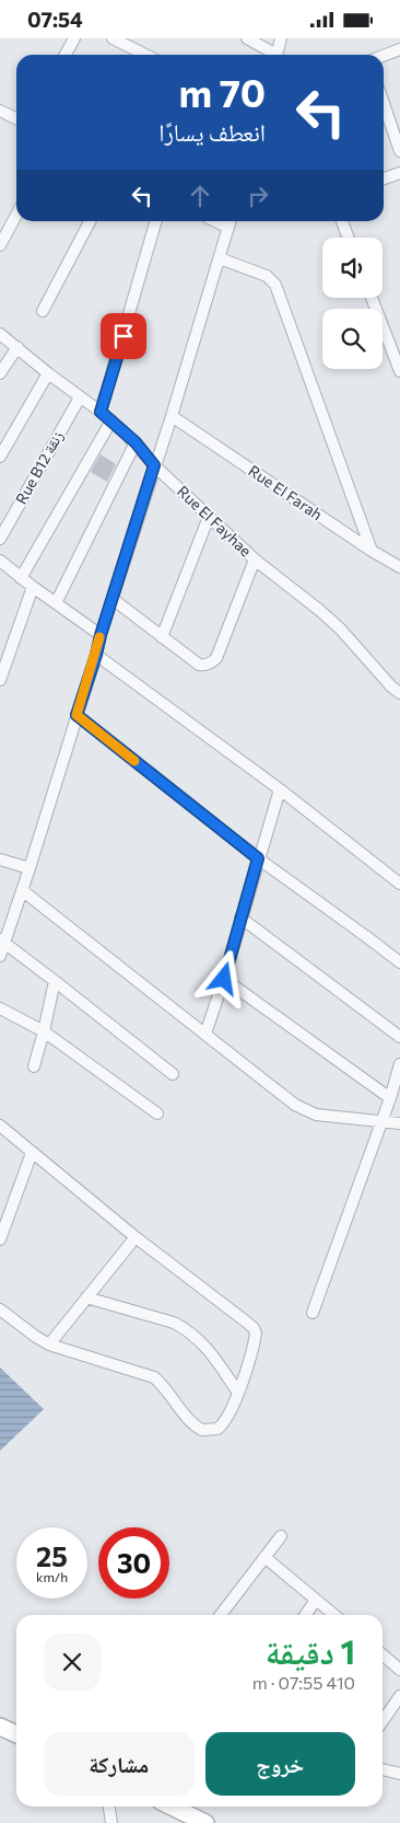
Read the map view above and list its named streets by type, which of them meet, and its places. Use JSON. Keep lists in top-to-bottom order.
{
  "streets": {
    "street": ["Rue B12 زنقة", "Rue El Farah", "Rue El Fayhae"]
  },
  "crossings": [
    ["Rue B12 زنقة", "Rue El Fayhae"]
  ],
  "page": {
    "status": "07:54",
    "turn": ["70 m", "انعطف يسارًا"],
    "speed": "25 km/h",
    "limit": "30",
    "heading": ["1 دقيقة", "410 m · 07:55"],
    "buttons": ["خروج", "مشاركة"]
  }
}
